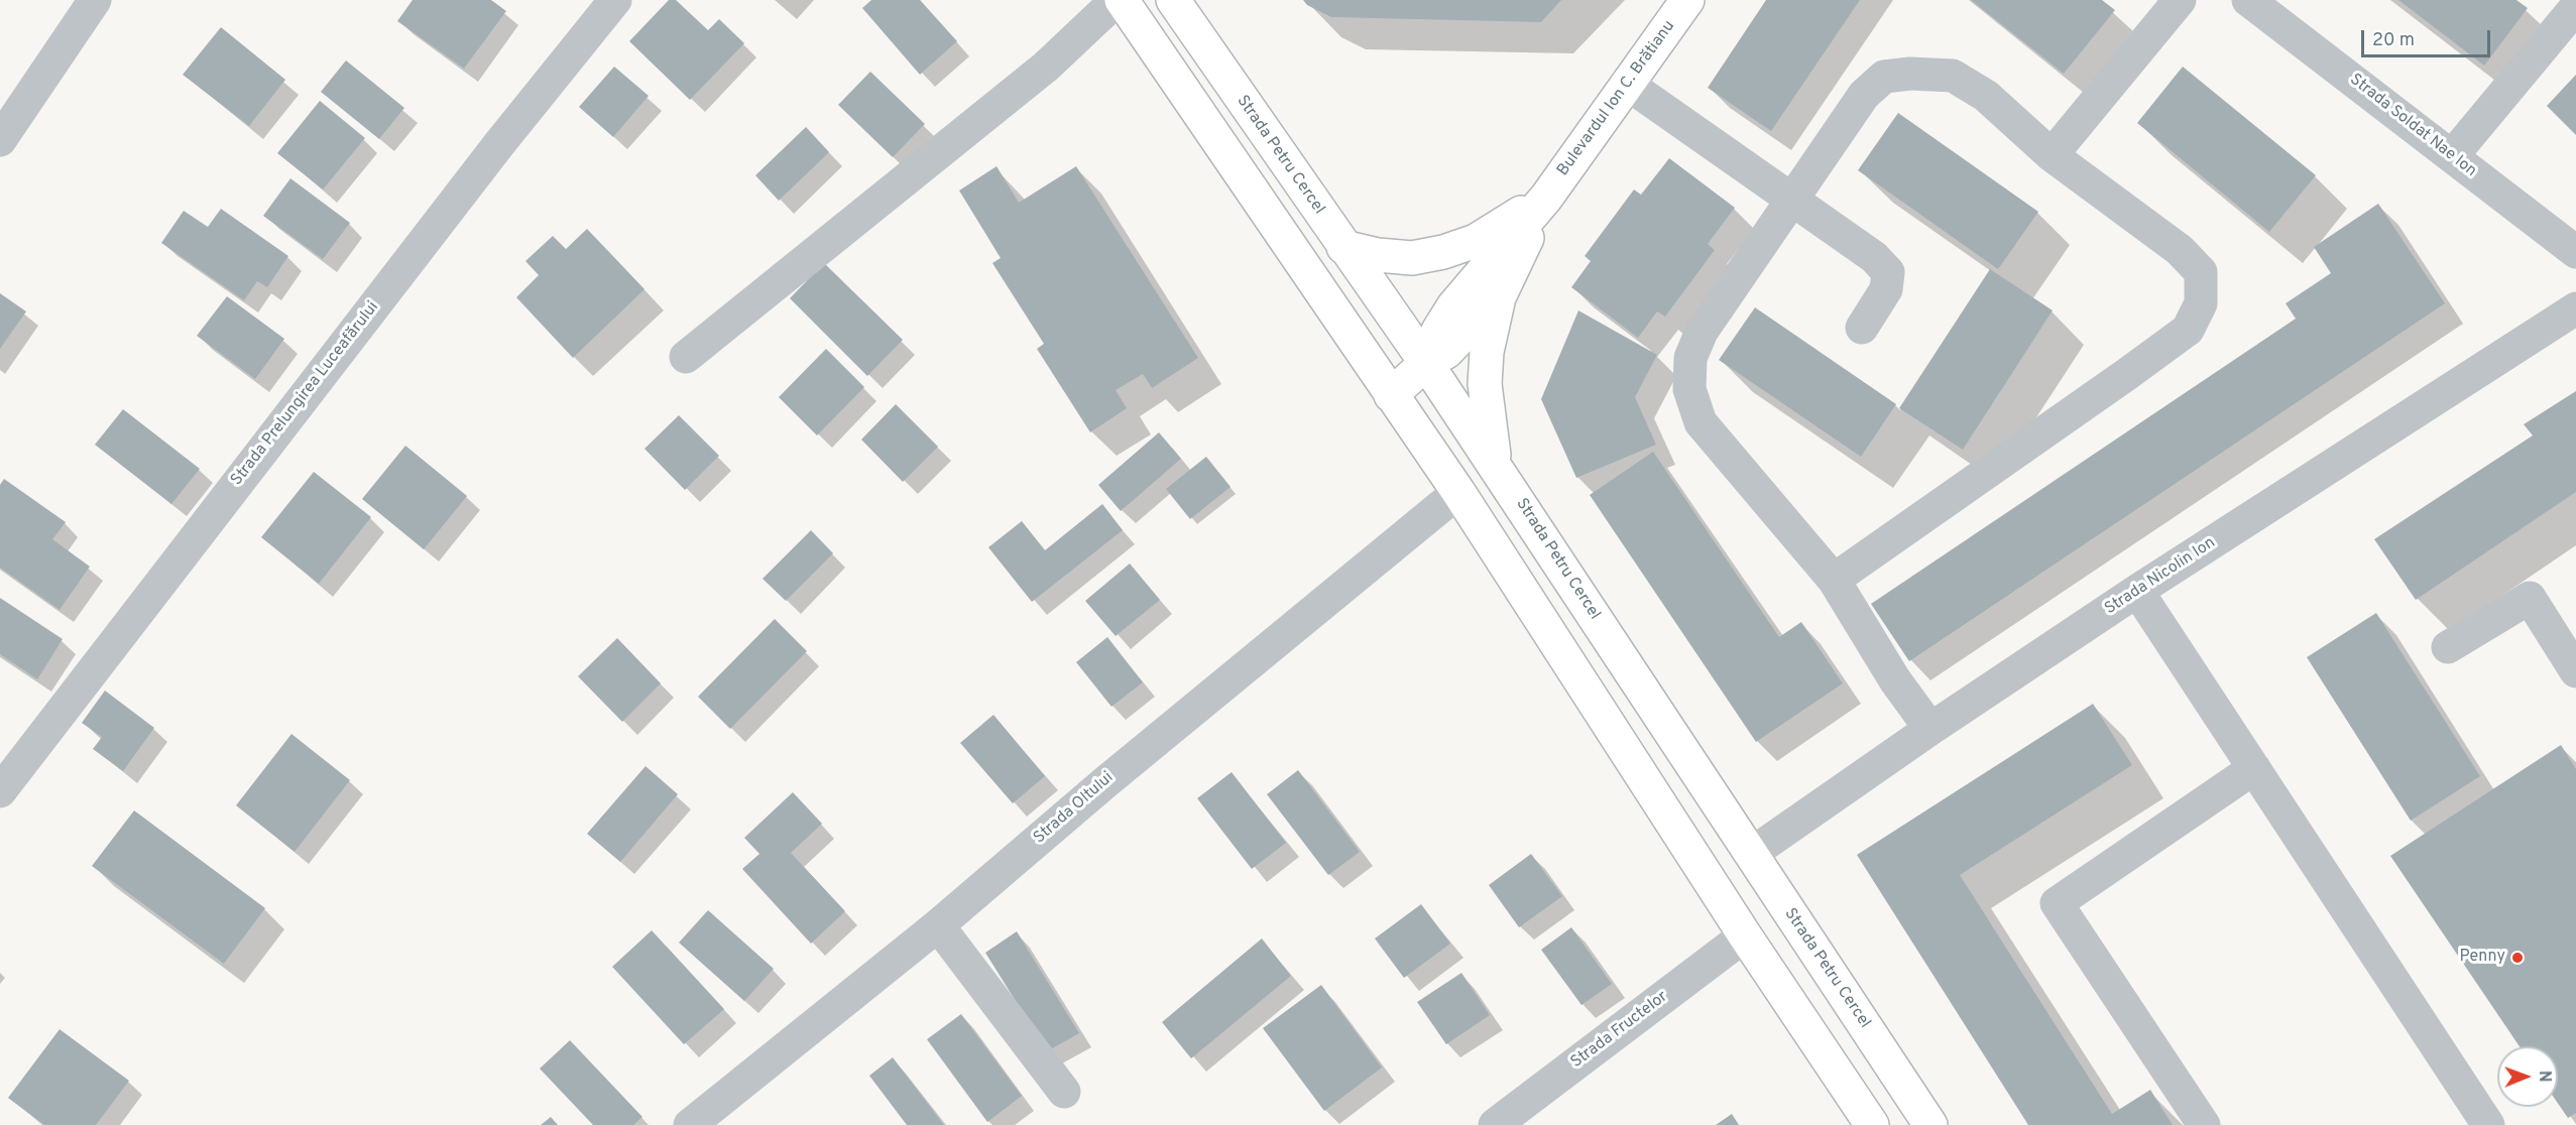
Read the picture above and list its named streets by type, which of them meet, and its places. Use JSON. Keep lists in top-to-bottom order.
{
  "streets": {
    "main road": ["Bulevardul Ion C. Brătianu", "Strada Petru Cercel"],
    "street": [
      "Strada Soldat Nae Ion",
      "Strada Prelungirea Luceafărului",
      "Strada Nicolin Ion",
      "Strada Oltului",
      "Strada Fructelor"
    ]
  },
  "crossings": [
    ["Strada Petru Cercel", "Strada Nicolin Ion"]
  ],
  "places": ["Penny"],
  "scale_bar": "20 m",
  "north": "right"
}
